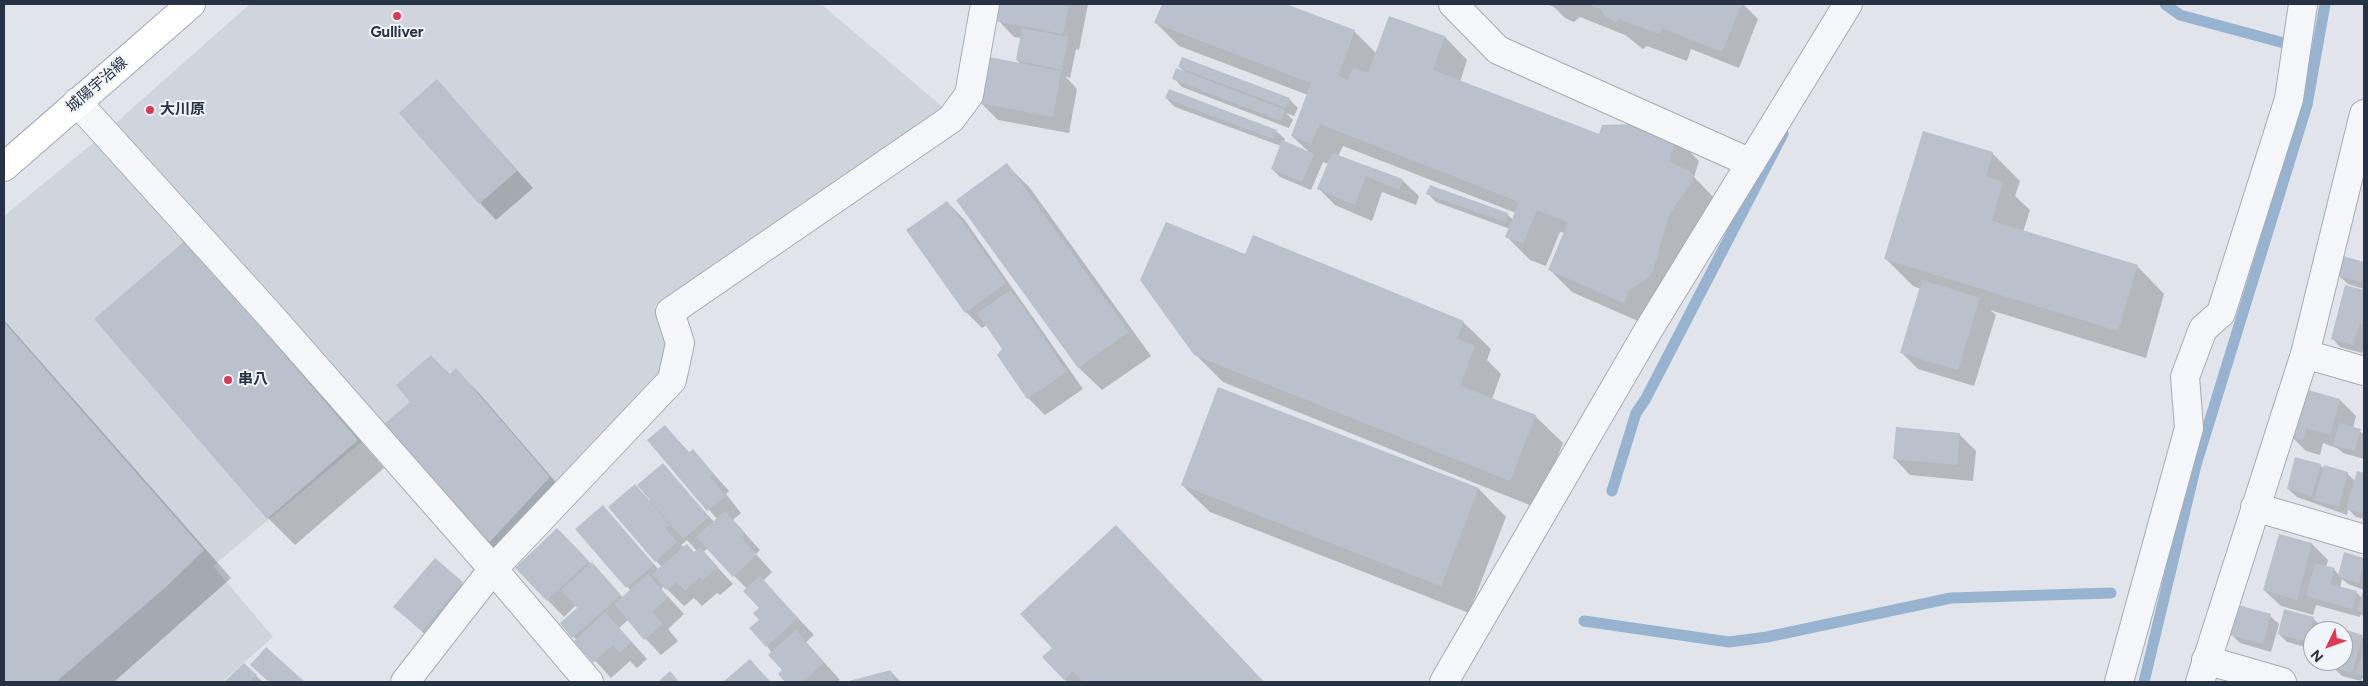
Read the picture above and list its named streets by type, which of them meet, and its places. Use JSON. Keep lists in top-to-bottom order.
{
  "streets": {
    "main road": ["城陽宇治線"]
  },
  "places": ["Gulliver", "大川原", "串八"],
  "north": "bottom left"
}
